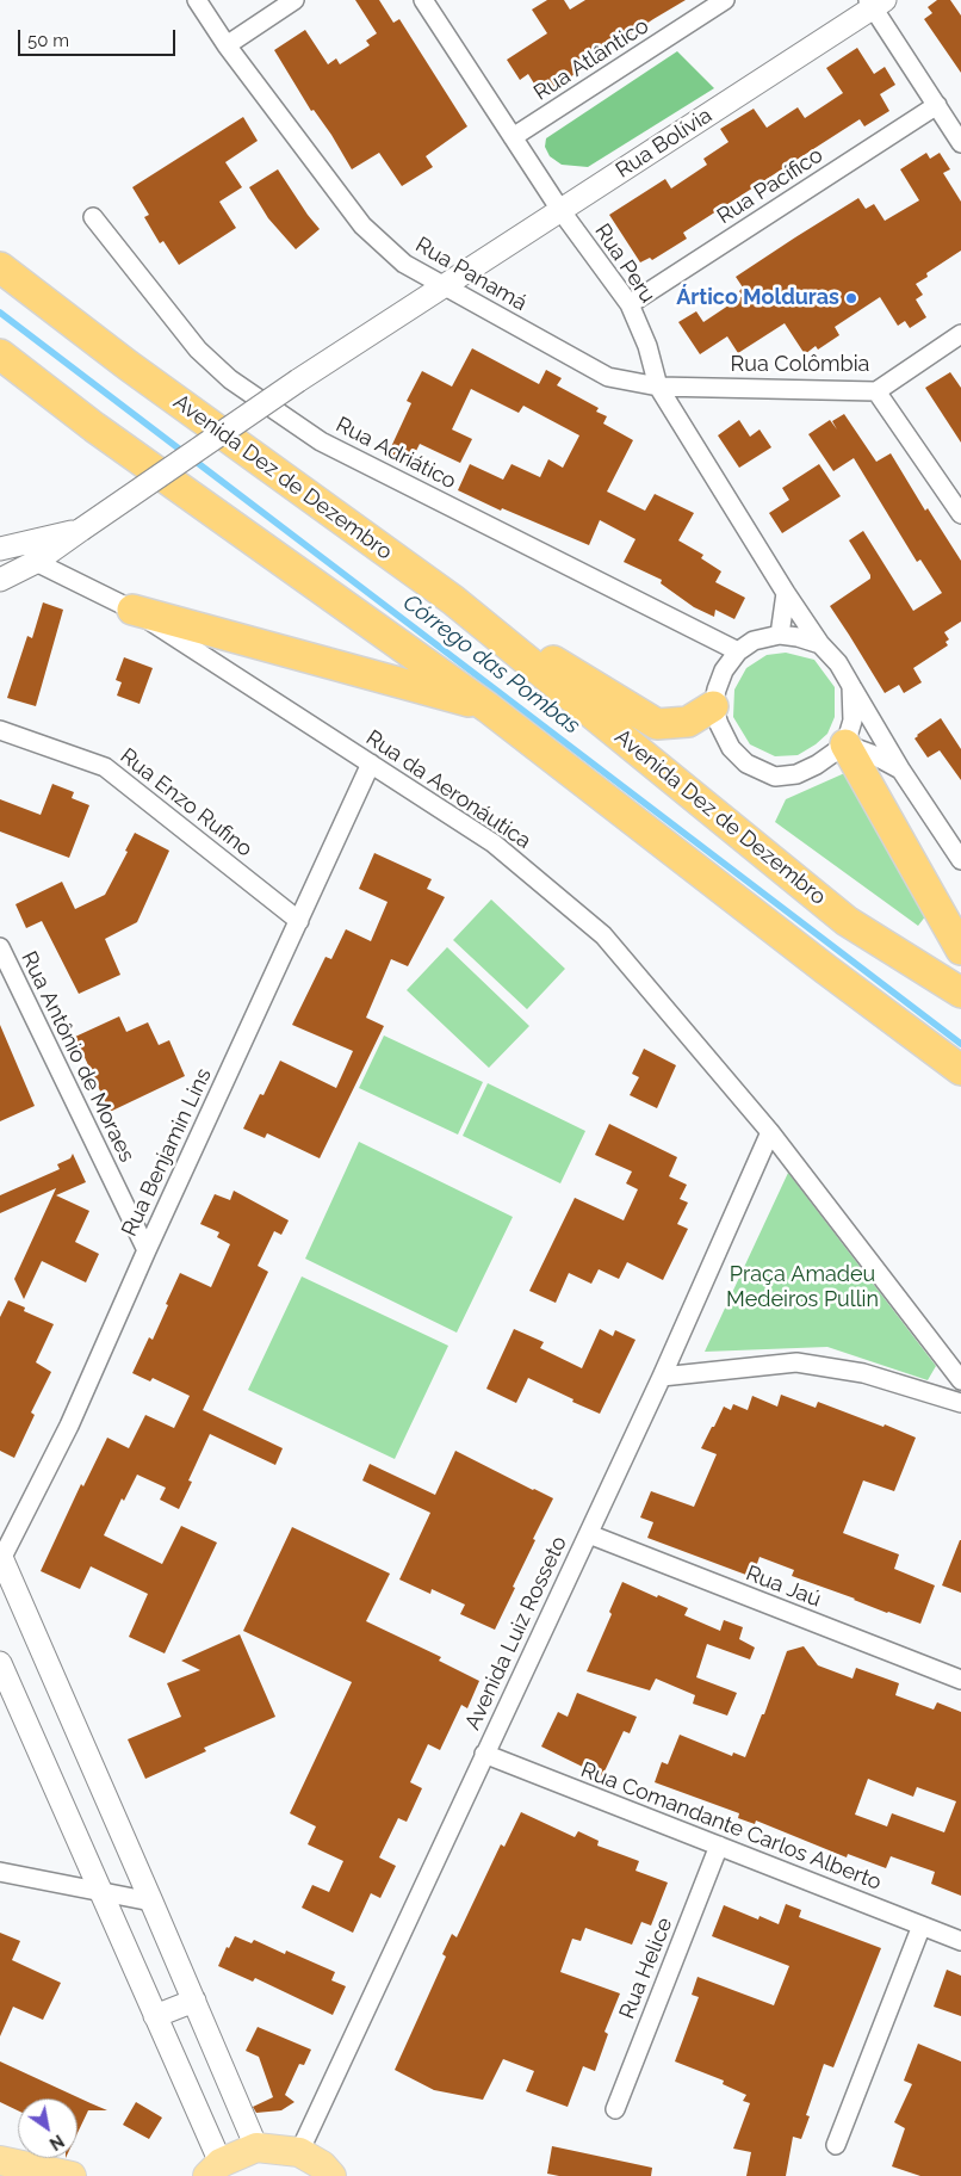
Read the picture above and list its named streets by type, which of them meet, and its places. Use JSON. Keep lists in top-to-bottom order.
{
  "streets": {
    "highway": ["Avenida Dez de Dezembro"],
    "street": [
      "Rua Atlântico",
      "Rua Bolívia",
      "Rua Pacífico",
      "Rua Peru",
      "Rua Panamá",
      "Rua Colômbia",
      "Rua Adriático",
      "Rua da Aeronáutica",
      "Rua Enzo Rufino",
      "Rua Antônio de Moraes",
      "Rua Benjamin Lins",
      "Rua Jaú",
      "Avenida Luiz Rosseto",
      "Rua Comandante Carlos Alberto",
      "Rua Helice"
    ]
  },
  "crossings": [
    ["Rua Atlântico", "Rua Peru"],
    ["Rua Bolívia", "Rua Peru"],
    ["Rua Bolívia", "Rua Panamá"],
    ["Rua Bolívia", "Rua da Aeronáutica"],
    ["Rua Pacífico", "Rua Peru"],
    ["Rua Peru", "Rua Panamá"],
    ["Rua Peru", "Rua Colômbia"],
    ["Rua Peru", "Rua Adriático"],
    ["Rua Panamá", "Rua Colômbia"],
    ["Rua da Aeronáutica", "Rua Benjamin Lins"],
    ["Rua da Aeronáutica", "Avenida Luiz Rosseto"],
    ["Rua Enzo Rufino", "Rua Benjamin Lins"],
    ["Rua Antônio de Moraes", "Rua Benjamin Lins"],
    ["Rua Jaú", "Avenida Luiz Rosseto"],
    ["Avenida Luiz Rosseto", "Rua Comandante Carlos Alberto"],
    ["Rua Comandante Carlos Alberto", "Rua Helice"]
  ],
  "water": ["Córrego das Pombas"],
  "parks": ["Praça Amadeu Medeiros Pullin"],
  "places": ["Ártico Molduras"],
  "scale_bar": "50 m",
  "north": "bottom right"
}
